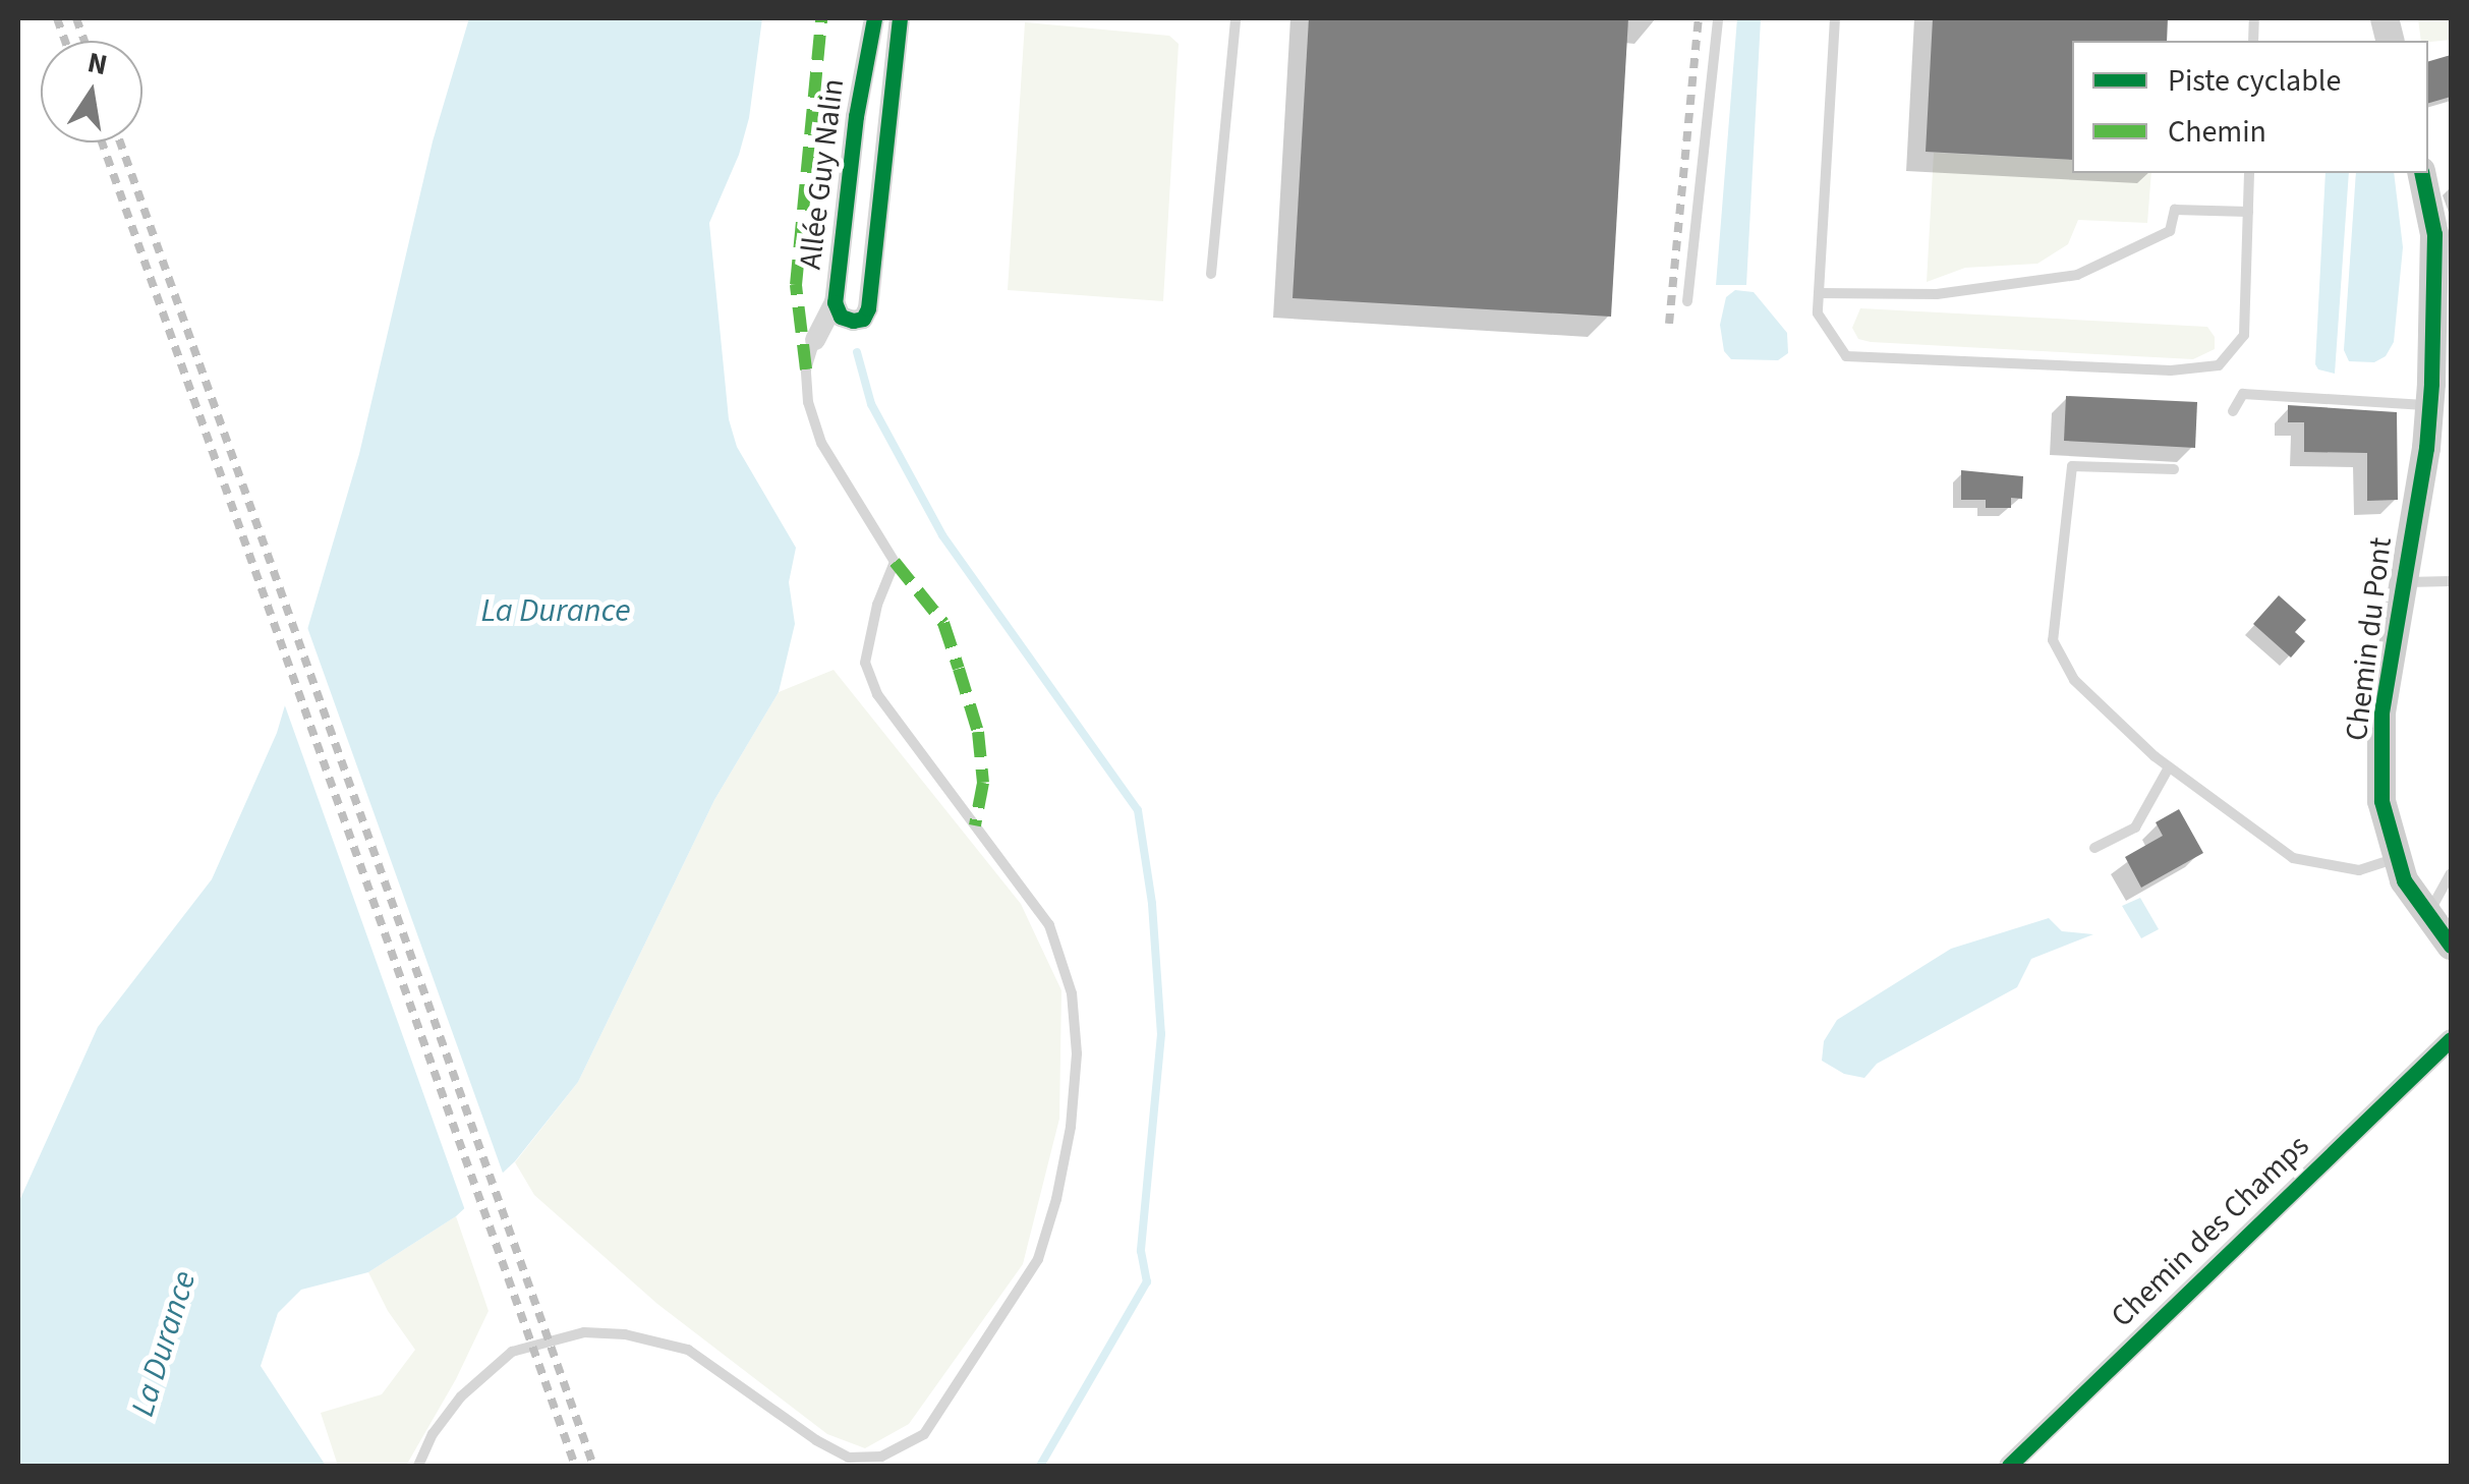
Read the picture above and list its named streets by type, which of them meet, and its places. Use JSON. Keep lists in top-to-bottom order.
{
  "streets": {
    "street": ["Allée Guy Nalin", "Chemin du Pont", "Chemin des Champs"]
  },
  "water": ["La Durance"],
  "legend": ["Piste cyclable", "Chemin"],
  "north": "top"
}
